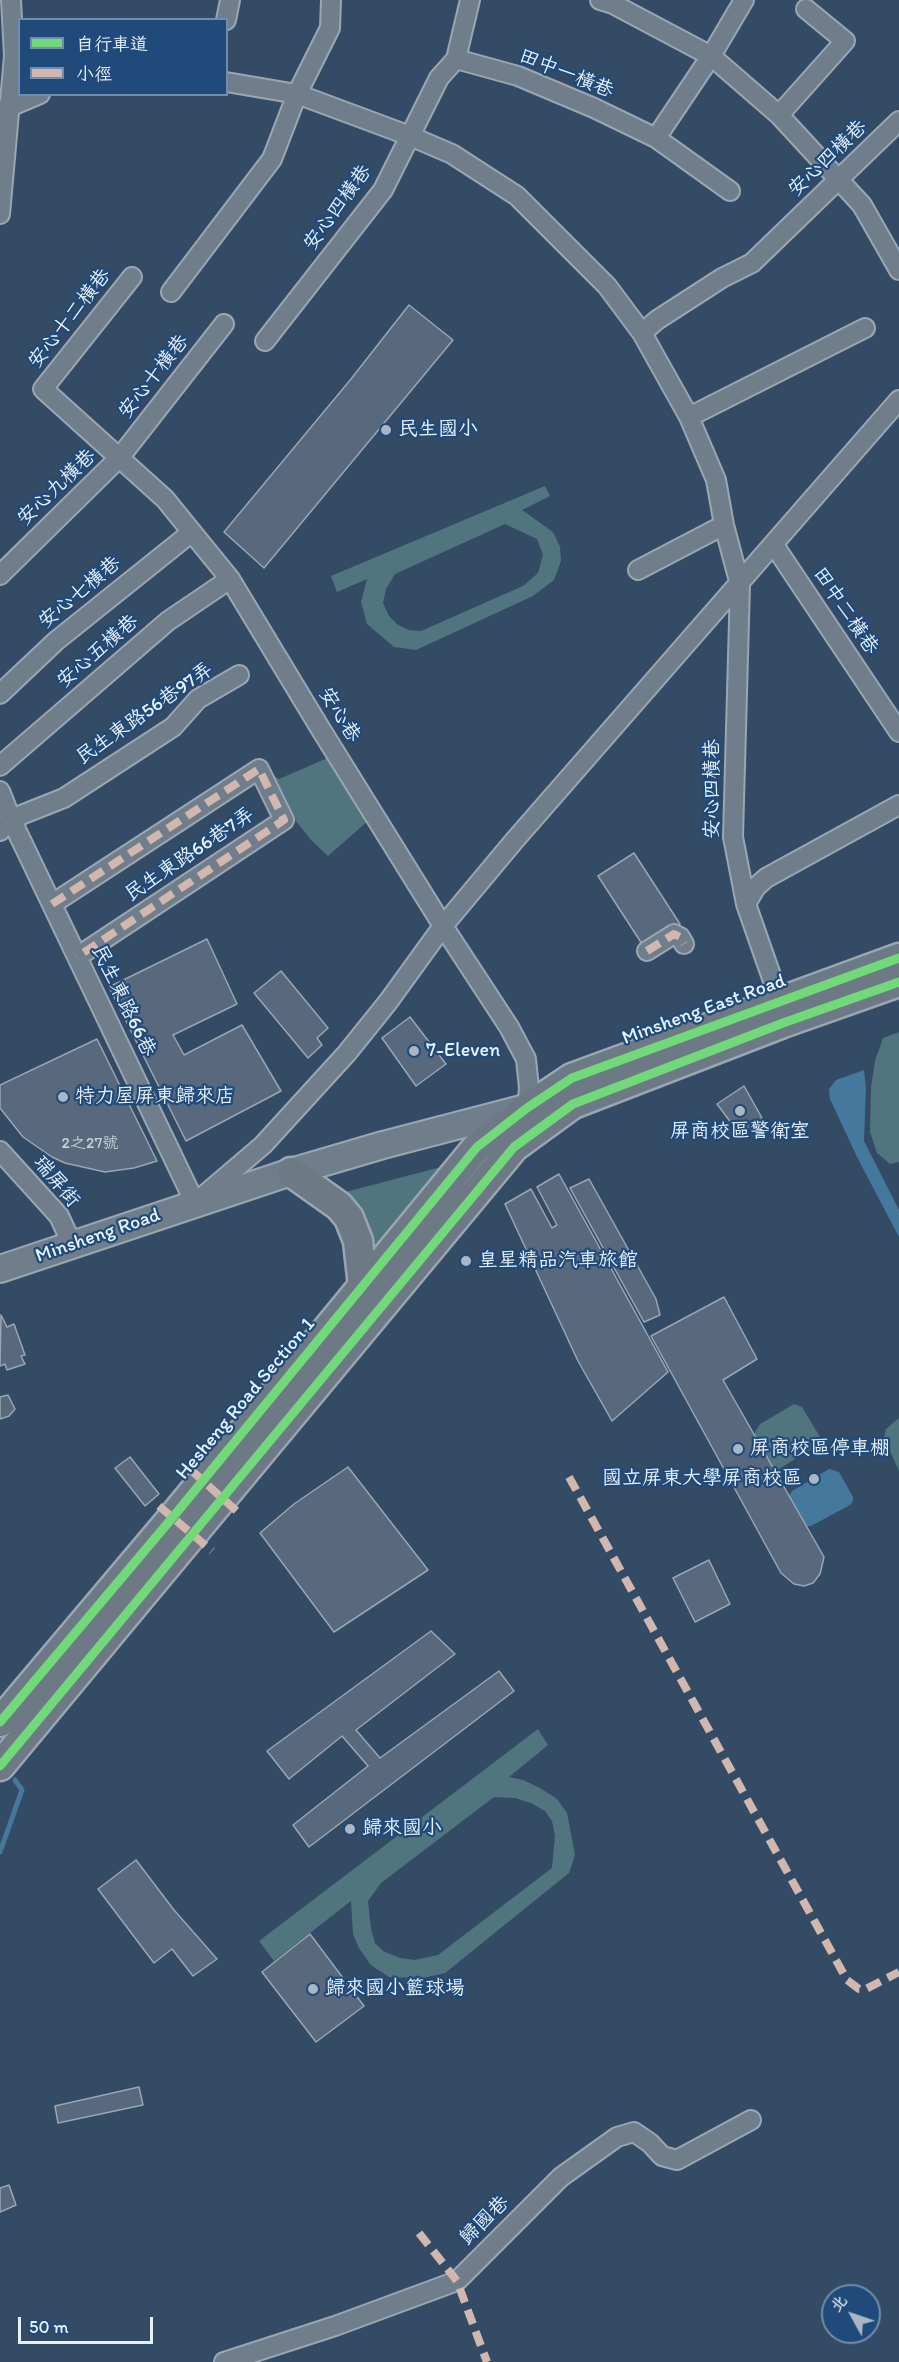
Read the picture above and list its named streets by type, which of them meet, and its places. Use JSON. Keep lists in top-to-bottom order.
{
  "streets": {
    "main road": ["Minsheng East Road", "Hesheng Road Section 1"],
    "street": [
      "田中一橫巷",
      "安心四橫巷",
      "安心十二橫巷",
      "安心十橫巷",
      "安心九橫巷",
      "安心七橫巷",
      "田中二橫巷",
      "安心五橫巷",
      "民生東路56巷97弄",
      "安心巷",
      "民生東路66巷7弄",
      "民生東路66巷",
      "瑞屏街",
      "Minsheng Road",
      "歸國巷"
    ]
  },
  "crossings": [
    ["安心四橫巷", "Minsheng East Road"],
    ["安心十二橫巷", "安心巷"],
    ["安心十橫巷", "安心九橫巷"],
    ["安心十橫巷", "安心巷"],
    ["安心九橫巷", "安心巷"],
    ["安心七橫巷", "安心巷"],
    ["安心五橫巷", "安心巷"],
    ["民生東路56巷97弄", "民生東路66巷"],
    ["安心巷", "Minsheng East Road"],
    ["安心巷", "Hesheng Road Section 1"],
    ["民生東路66巷7弄", "民生東路66巷"],
    ["民生東路66巷", "Minsheng East Road"],
    ["民生東路66巷", "Minsheng Road"],
    ["Minsheng East Road", "Minsheng Road"],
    ["Minsheng East Road", "Hesheng Road Section 1"],
    ["瑞屏街", "Minsheng Road"]
  ],
  "places": [
    "民生國小",
    "7-Eleven",
    "特力屋屏東歸來店",
    "屏商校區警衛室",
    "皇星精品汽車旅館",
    "屏商校區停車棚",
    "國立屏東大學屏商校區",
    "歸來國小",
    "歸來國小籃球場"
  ],
  "house_numbers": ["2之27號"],
  "legend": ["自行車道", "小徑"],
  "scale_bar": "50 m",
  "north": "top left"
}
